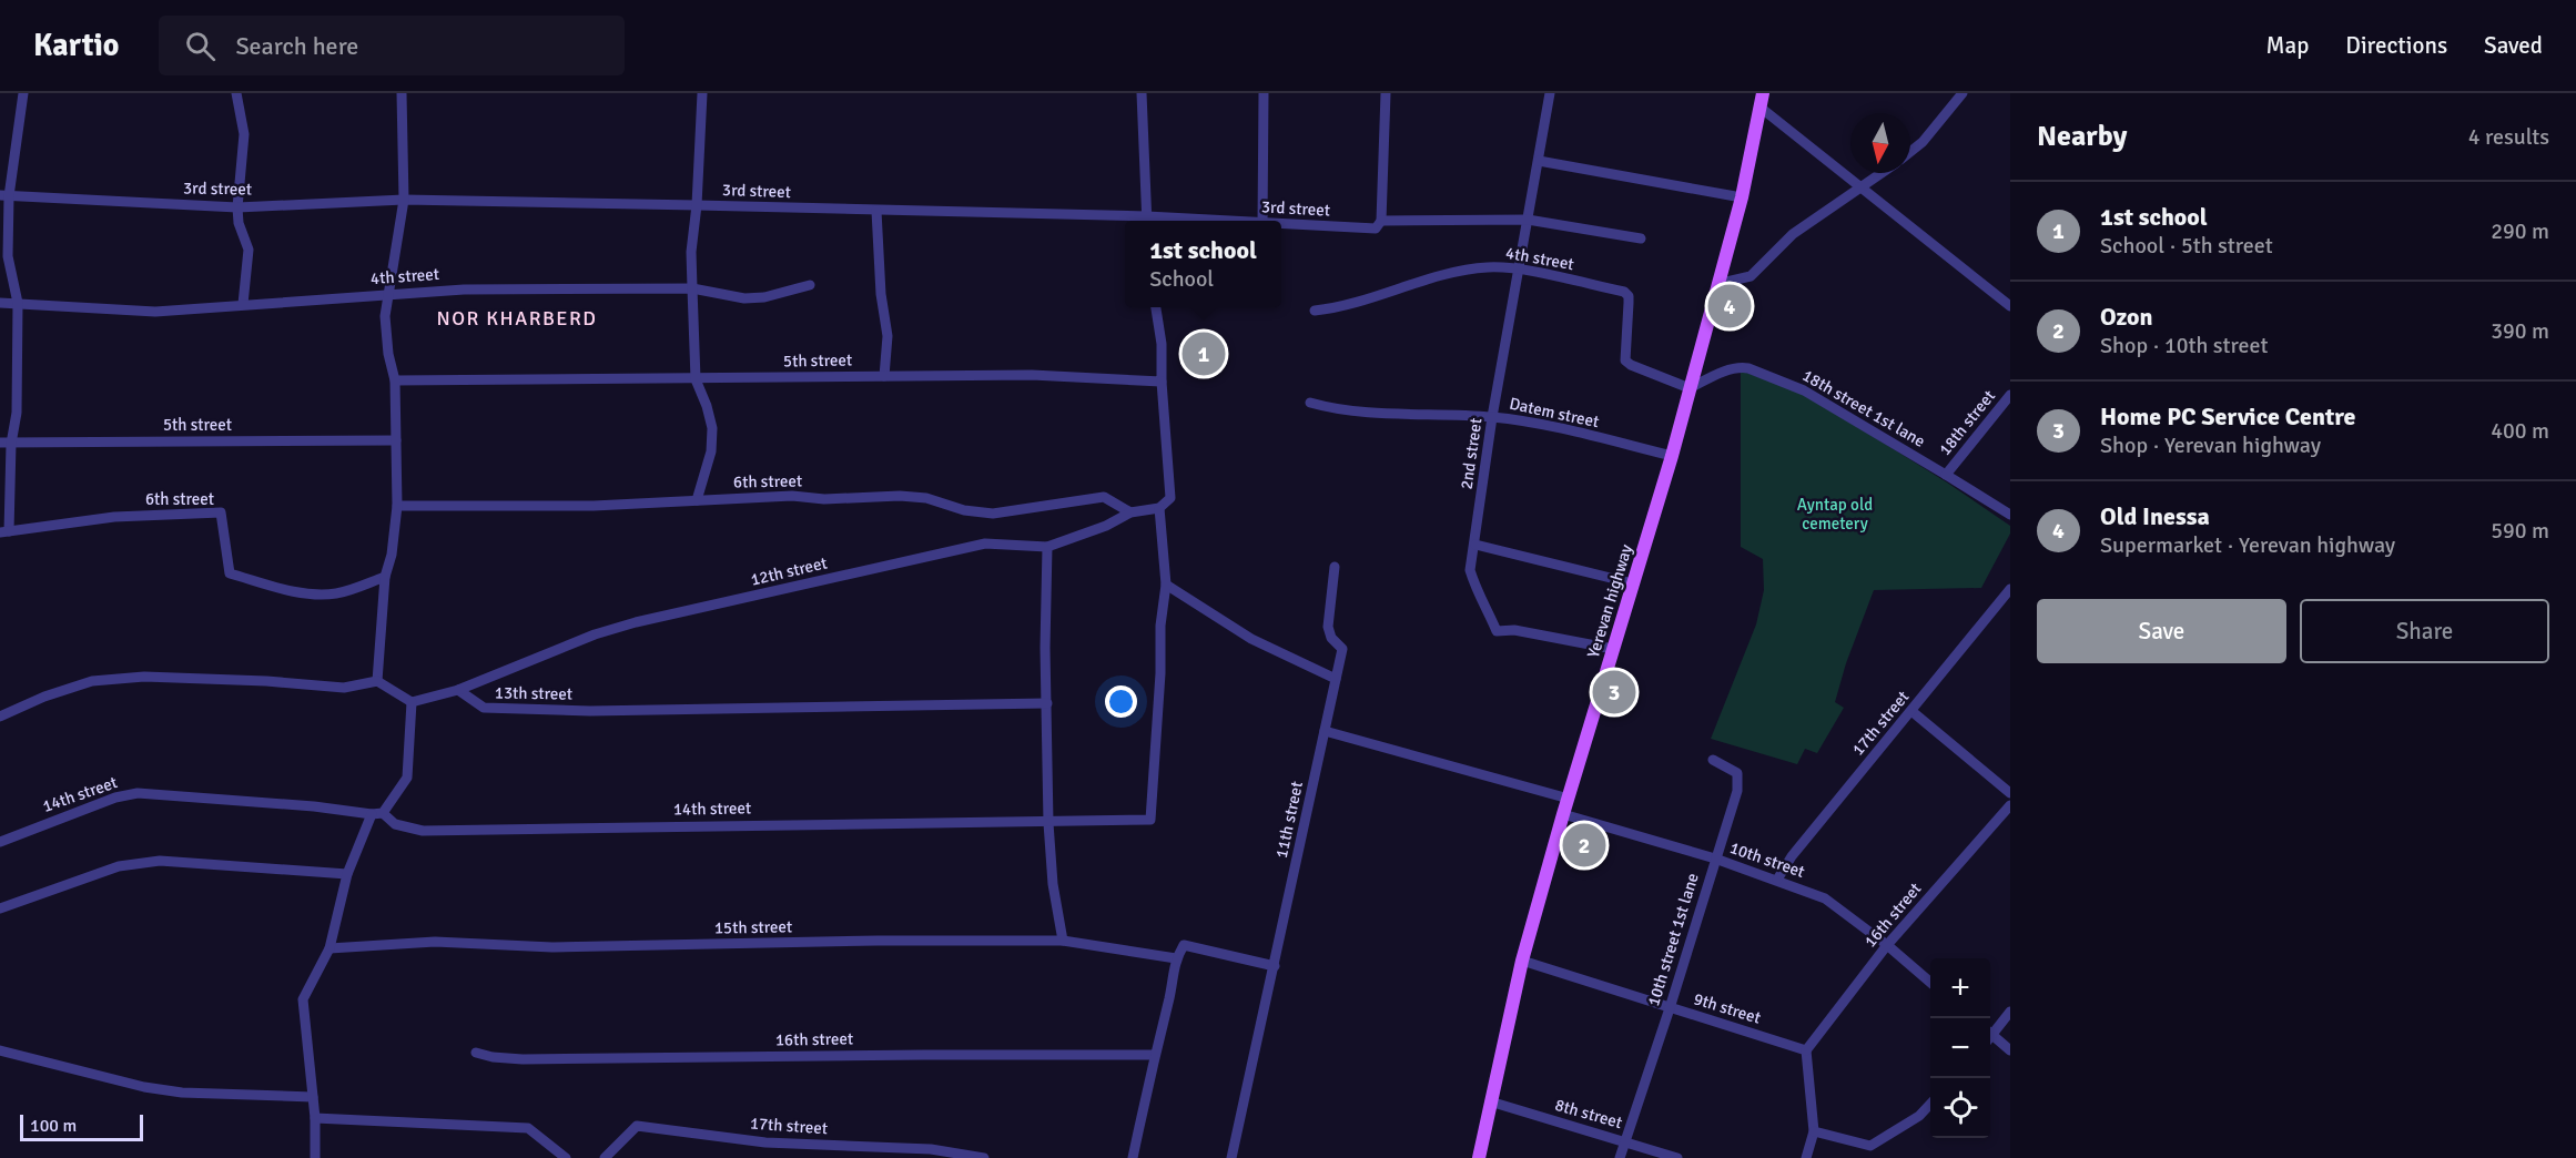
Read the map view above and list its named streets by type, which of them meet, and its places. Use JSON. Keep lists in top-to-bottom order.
{
  "streets": {
    "main road": ["Yerevan highway"],
    "street": [
      "3rd street",
      "4th street",
      "5th street",
      "18th street 1st lane",
      "Datem street",
      "18th street",
      "2nd street",
      "6th street",
      "12th street",
      "13th street",
      "17th street",
      "14th street",
      "11th street",
      "10th street",
      "16th street",
      "15th street",
      "10th street 1st lane",
      "9th street",
      "8th street"
    ]
  },
  "crossings": [
    ["4th street", "18th street 1st lane"],
    ["4th street", "2nd street"],
    ["4th street", "Yerevan highway"],
    ["18th street 1st lane", "18th street"],
    ["18th street 1st lane", "Yerevan highway"],
    ["Datem street", "2nd street"],
    ["Datem street", "Yerevan highway"],
    ["2nd street", "Yerevan highway"],
    ["6th street", "12th street"],
    ["12th street", "13th street"],
    ["Yerevan highway", "10th street"],
    ["Yerevan highway", "9th street"],
    ["Yerevan highway", "8th street"],
    ["17th street", "10th street"],
    ["10th street", "16th street"],
    ["10th street", "10th street 1st lane"],
    ["16th street", "9th street"],
    ["10th street 1st lane", "9th street"],
    ["10th street 1st lane", "8th street"]
  ],
  "districts": ["NOR KHARBERD"],
  "parks": ["Ayntap old cemetery"],
  "scale_bar": "100 m",
  "north": "bottom",
  "page": {
    "header": "Kartio",
    "search": "Search here",
    "nav": ["Map", "Directions", "Saved"],
    "heading": ["Nearby", "4 results"],
    "list": [
      {
        "mark": "1",
        "name": "1st school",
        "note": "School · 5th street",
        "value": "290 m"
      },
      {
        "mark": "2",
        "name": "Ozon",
        "note": "Shop · 10th street",
        "value": "390 m"
      },
      {
        "mark": "3",
        "name": "Home PC Service Centre",
        "note": "Shop · Yerevan highway",
        "value": "400 m"
      },
      {
        "mark": "4",
        "name": "Old Inessa",
        "note": "Supermarket · Yerevan highway",
        "value": "590 m"
      }
    ],
    "popup": ["1st school", "School"],
    "pins": [
      "4",
      "1",
      "3",
      "2"
    ],
    "buttons": ["Save", "Share"],
    "map_buttons": ["+", "−"],
    "scale": "100 m"
  }
}
